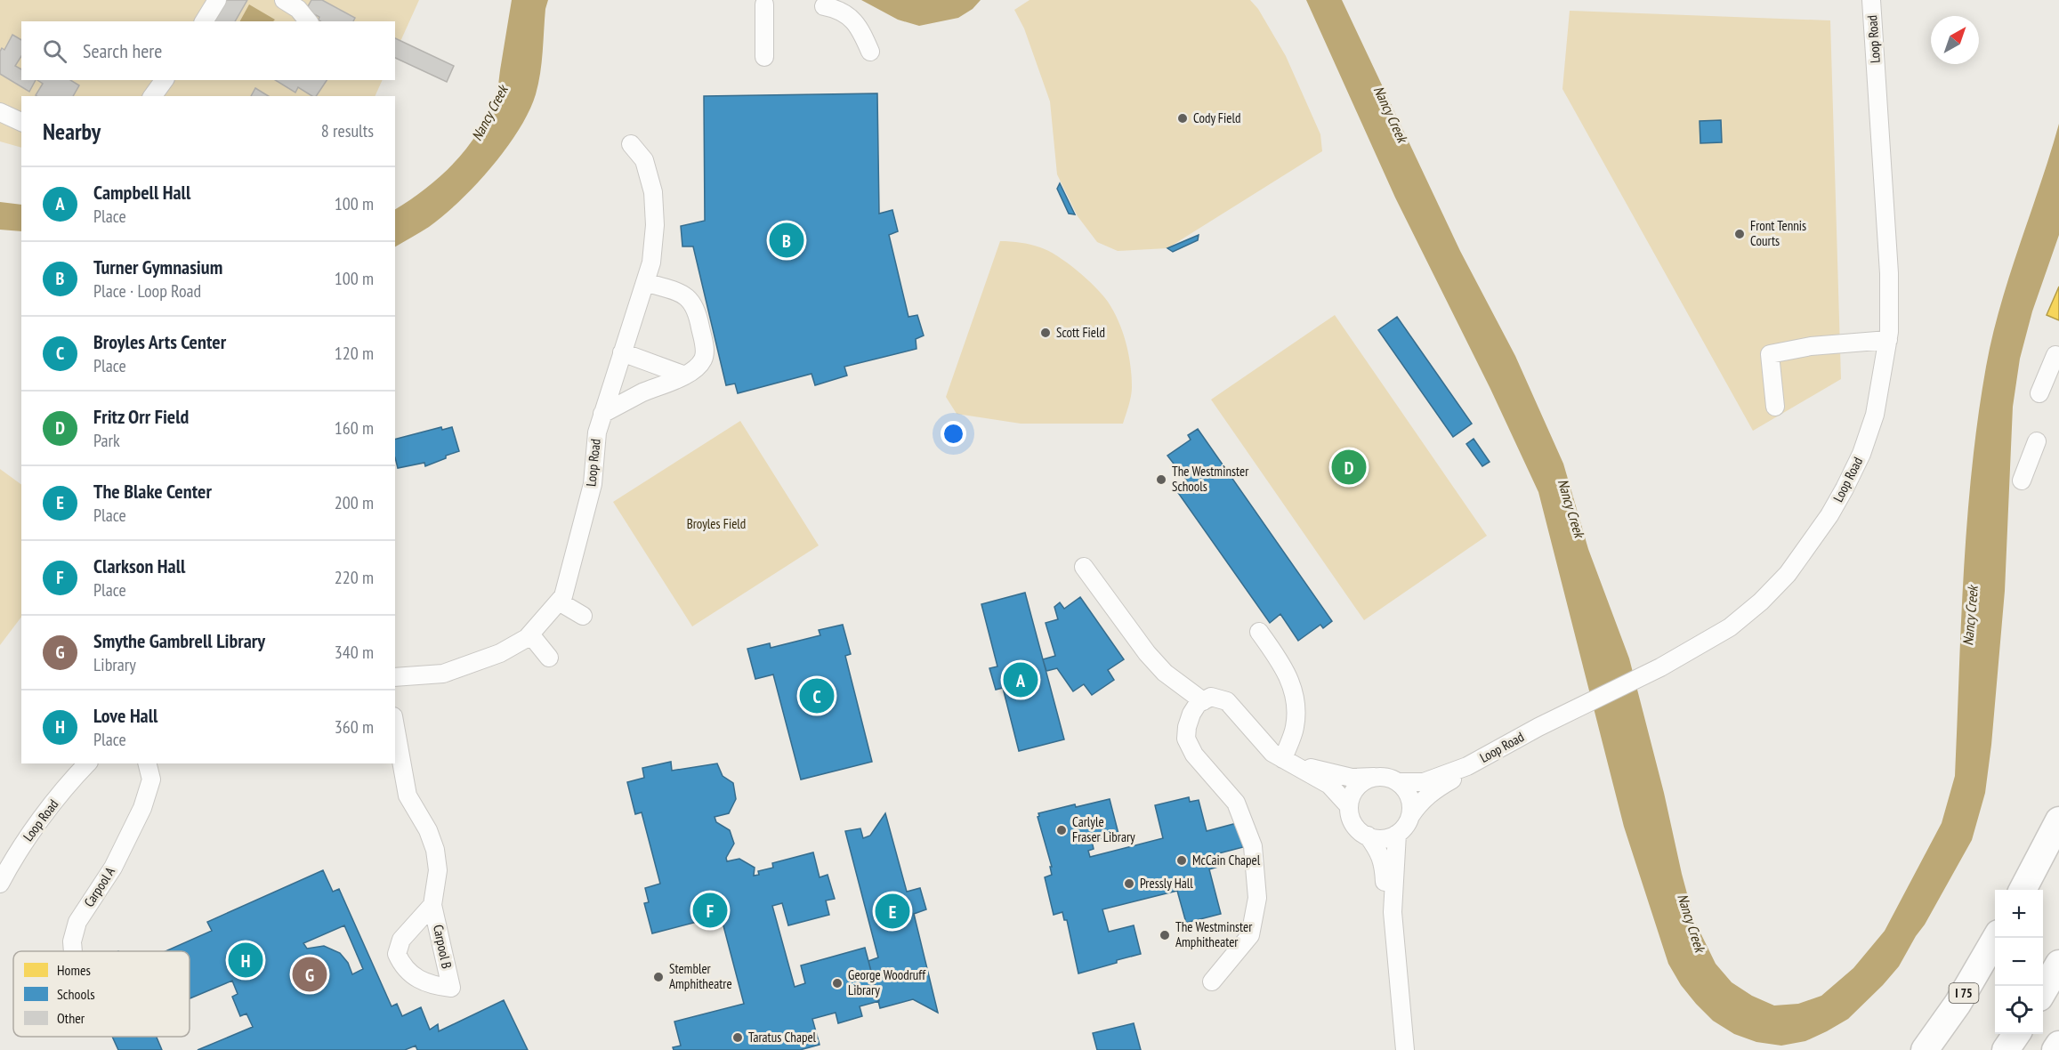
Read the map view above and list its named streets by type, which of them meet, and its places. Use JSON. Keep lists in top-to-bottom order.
{
  "streets": {
    "highway": ["I 75"],
    "street": ["Loop Road", "Carpool A"]
  },
  "water": ["Nancy Creek"],
  "parks": ["Broyles Field"],
  "places": [
    "Cody Field",
    "Front Tennis Courts",
    "Scott Field",
    "The Westminster Schools",
    "Carlyle Fraser Library",
    "McCain Chapel",
    "Pressly Hall",
    "The Westminster Amphitheater",
    "Stembler Amphitheatre",
    "George Woodruff Library",
    "Taratus Chapel"
  ],
  "legend": ["Homes", "Schools", "Other"],
  "north": "top right",
  "page": {
    "search": "Search here",
    "heading": ["Nearby", "8 results"],
    "list": [
      {
        "mark": "A",
        "name": "Campbell Hall",
        "note": "Place",
        "value": "100 m"
      },
      {
        "mark": "B",
        "name": "Turner Gymnasium",
        "note": "Place · Loop Road",
        "value": "100 m"
      },
      {
        "mark": "C",
        "name": "Broyles Arts Center",
        "note": "Place",
        "value": "120 m"
      },
      {
        "mark": "D",
        "name": "Fritz Orr Field",
        "note": "Park",
        "value": "160 m"
      },
      {
        "mark": "E",
        "name": "The Blake Center",
        "note": "Place",
        "value": "200 m"
      },
      {
        "mark": "F",
        "name": "Clarkson Hall",
        "note": "Place",
        "value": "220 m"
      },
      {
        "mark": "G",
        "name": "Smythe Gambrell Library",
        "note": "Library",
        "value": "340 m"
      },
      {
        "mark": "H",
        "name": "Love Hall",
        "note": "Place",
        "value": "360 m"
      }
    ],
    "pins": [
      "B",
      "D",
      "A",
      "C",
      "F",
      "E",
      "H",
      "G"
    ],
    "map_buttons": ["+", "−"]
  }
}
